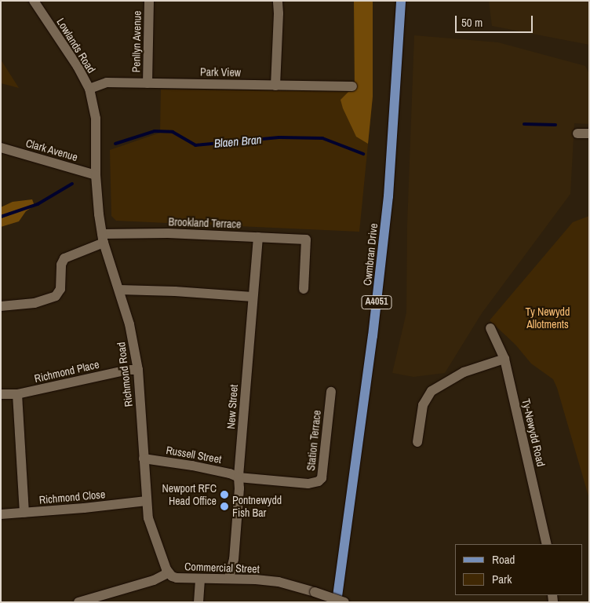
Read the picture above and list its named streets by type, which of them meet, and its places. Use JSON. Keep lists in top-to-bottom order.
{
  "streets": {
    "main road": ["Cwmbran Drive", "A4051"],
    "street": [
      "Penllyn Avenue",
      "Lowlands Road",
      "Park View",
      "Clark Avenue",
      "Brookland Terrace",
      "Richmond Place",
      "Richmond Road",
      "New Street",
      "Ty-Newydd Road",
      "Station Terrace",
      "Russell Street",
      "Richmond Close",
      "Commercial Street"
    ]
  },
  "crossings": [
    ["Penllyn Avenue", "Park View"],
    ["Lowlands Road", "Park View"],
    ["Lowlands Road", "Clark Avenue"],
    ["Lowlands Road", "Richmond Road"],
    ["Clark Avenue", "Richmond Road"],
    ["Brookland Terrace", "Richmond Road"],
    ["Brookland Terrace", "New Street"],
    ["Richmond Place", "Richmond Road"],
    ["Richmond Road", "Russell Street"],
    ["Richmond Road", "Richmond Close"],
    ["Richmond Road", "Commercial Street"],
    ["New Street", "Station Terrace"],
    ["New Street", "Russell Street"],
    ["New Street", "Commercial Street"],
    ["Station Terrace", "Russell Street"]
  ],
  "water": ["Blaen Bran"],
  "parks": ["Ty Newydd Allotments"],
  "places": ["Newport RFC Head Office", "Pontnewydd Fish Bar"],
  "legend": ["Road", "Park"],
  "scale_bar": "50 m"
}
